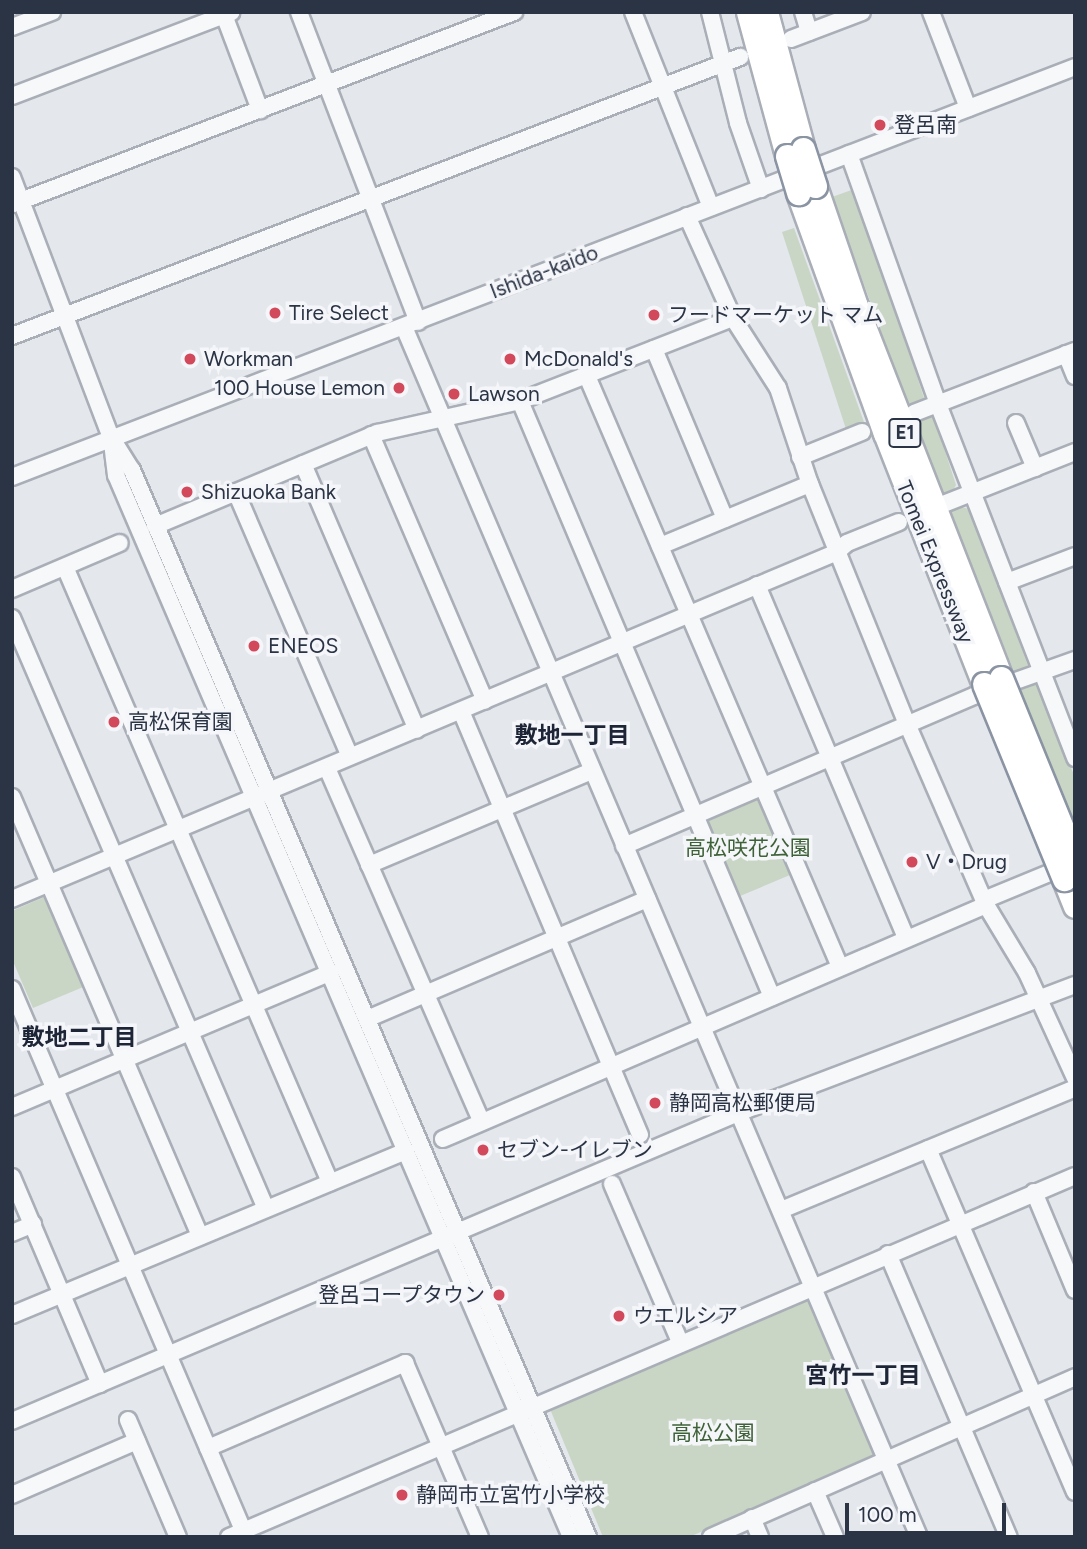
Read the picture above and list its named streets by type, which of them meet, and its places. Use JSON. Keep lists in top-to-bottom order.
{
  "streets": {
    "highway": ["E1", "Tomei Expressway"],
    "street": ["Ishida-kaido"]
  },
  "districts": ["敷地一丁目", "敷地二丁目", "宮竹一丁目"],
  "parks": ["高松咲花公園", "高松公園"],
  "places": [
    "登呂南",
    "Tire Select",
    "フードマーケット マム",
    "Workman",
    "McDonald's",
    "100 House Lemon",
    "Lawson",
    "Shizuoka Bank",
    "ENEOS",
    "高松保育園",
    "V・Drug",
    "静岡高松郵便局",
    "セブン-イレブン",
    "登呂コープタウン",
    "ウエルシア",
    "静岡市立宮竹小学校"
  ],
  "scale_bar": "100 m"
}
